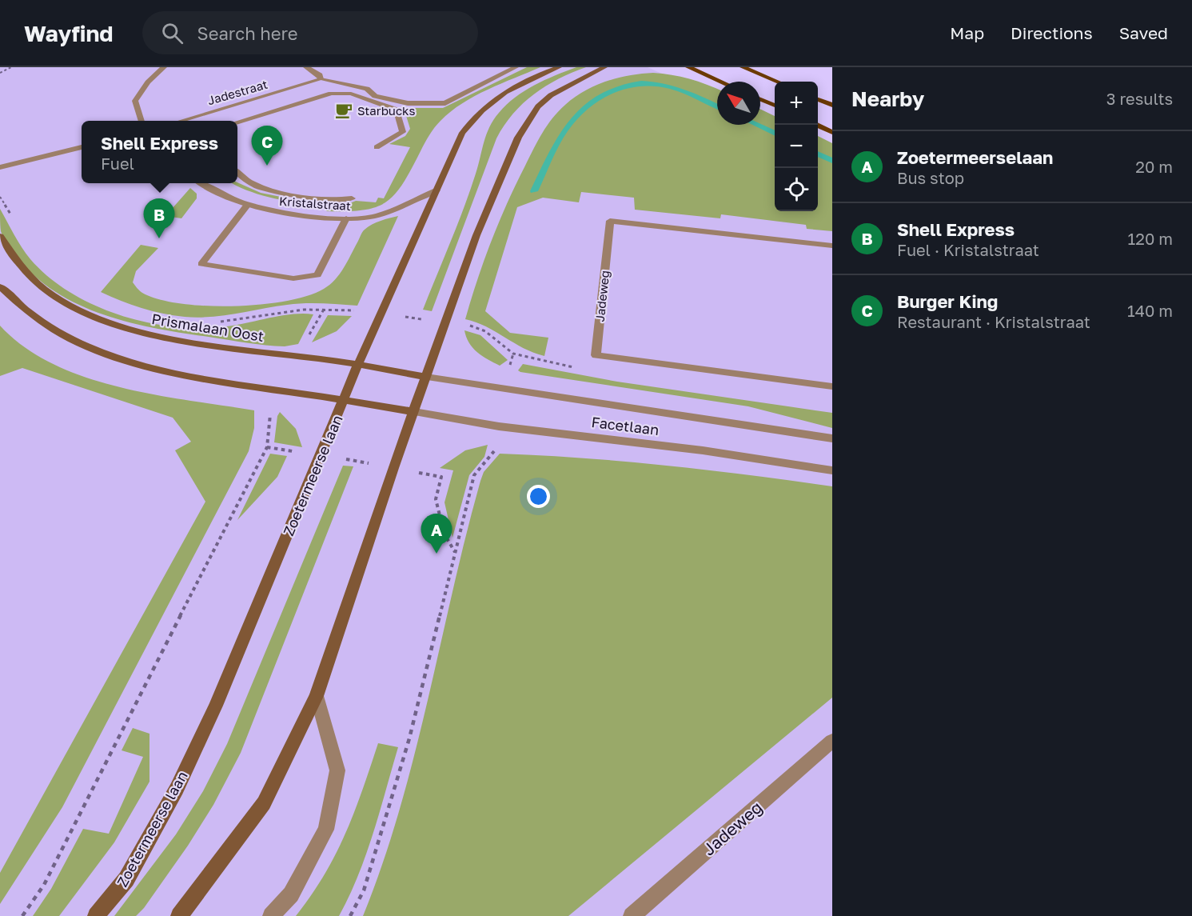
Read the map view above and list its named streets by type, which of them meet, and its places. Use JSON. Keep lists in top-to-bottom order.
{
  "streets": {
    "street": [
      "Jadestraat",
      "Kristalstraat",
      "Jadeweg",
      "Prismalaan Oost",
      "Facetlaan",
      "Zoetermeerse laan"
    ]
  },
  "crossings": [
    ["Kristalstraat", "Zoetermeerse laan"],
    ["Prismalaan Oost", "Facetlaan"],
    ["Prismalaan Oost", "Zoetermeerse laan"]
  ],
  "places": {
    "cafe": ["Starbucks"]
  },
  "north": "top left",
  "page": {
    "header": "Wayfind",
    "search": "Search here",
    "nav": ["Map", "Directions", "Saved"],
    "heading": ["Nearby", "3 results"],
    "map_buttons": ["+", "−"],
    "popup": ["Shell Express", "Fuel"],
    "pins": ["C", "B", "A"],
    "list": [
      {
        "mark": "A",
        "name": "Zoetermeerselaan",
        "note": "Bus stop",
        "value": "20 m"
      },
      {
        "mark": "B",
        "name": "Shell Express",
        "note": "Fuel · Kristalstraat",
        "value": "120 m"
      },
      {
        "mark": "C",
        "name": "Burger King",
        "note": "Restaurant · Kristalstraat",
        "value": "140 m"
      }
    ]
  }
}
